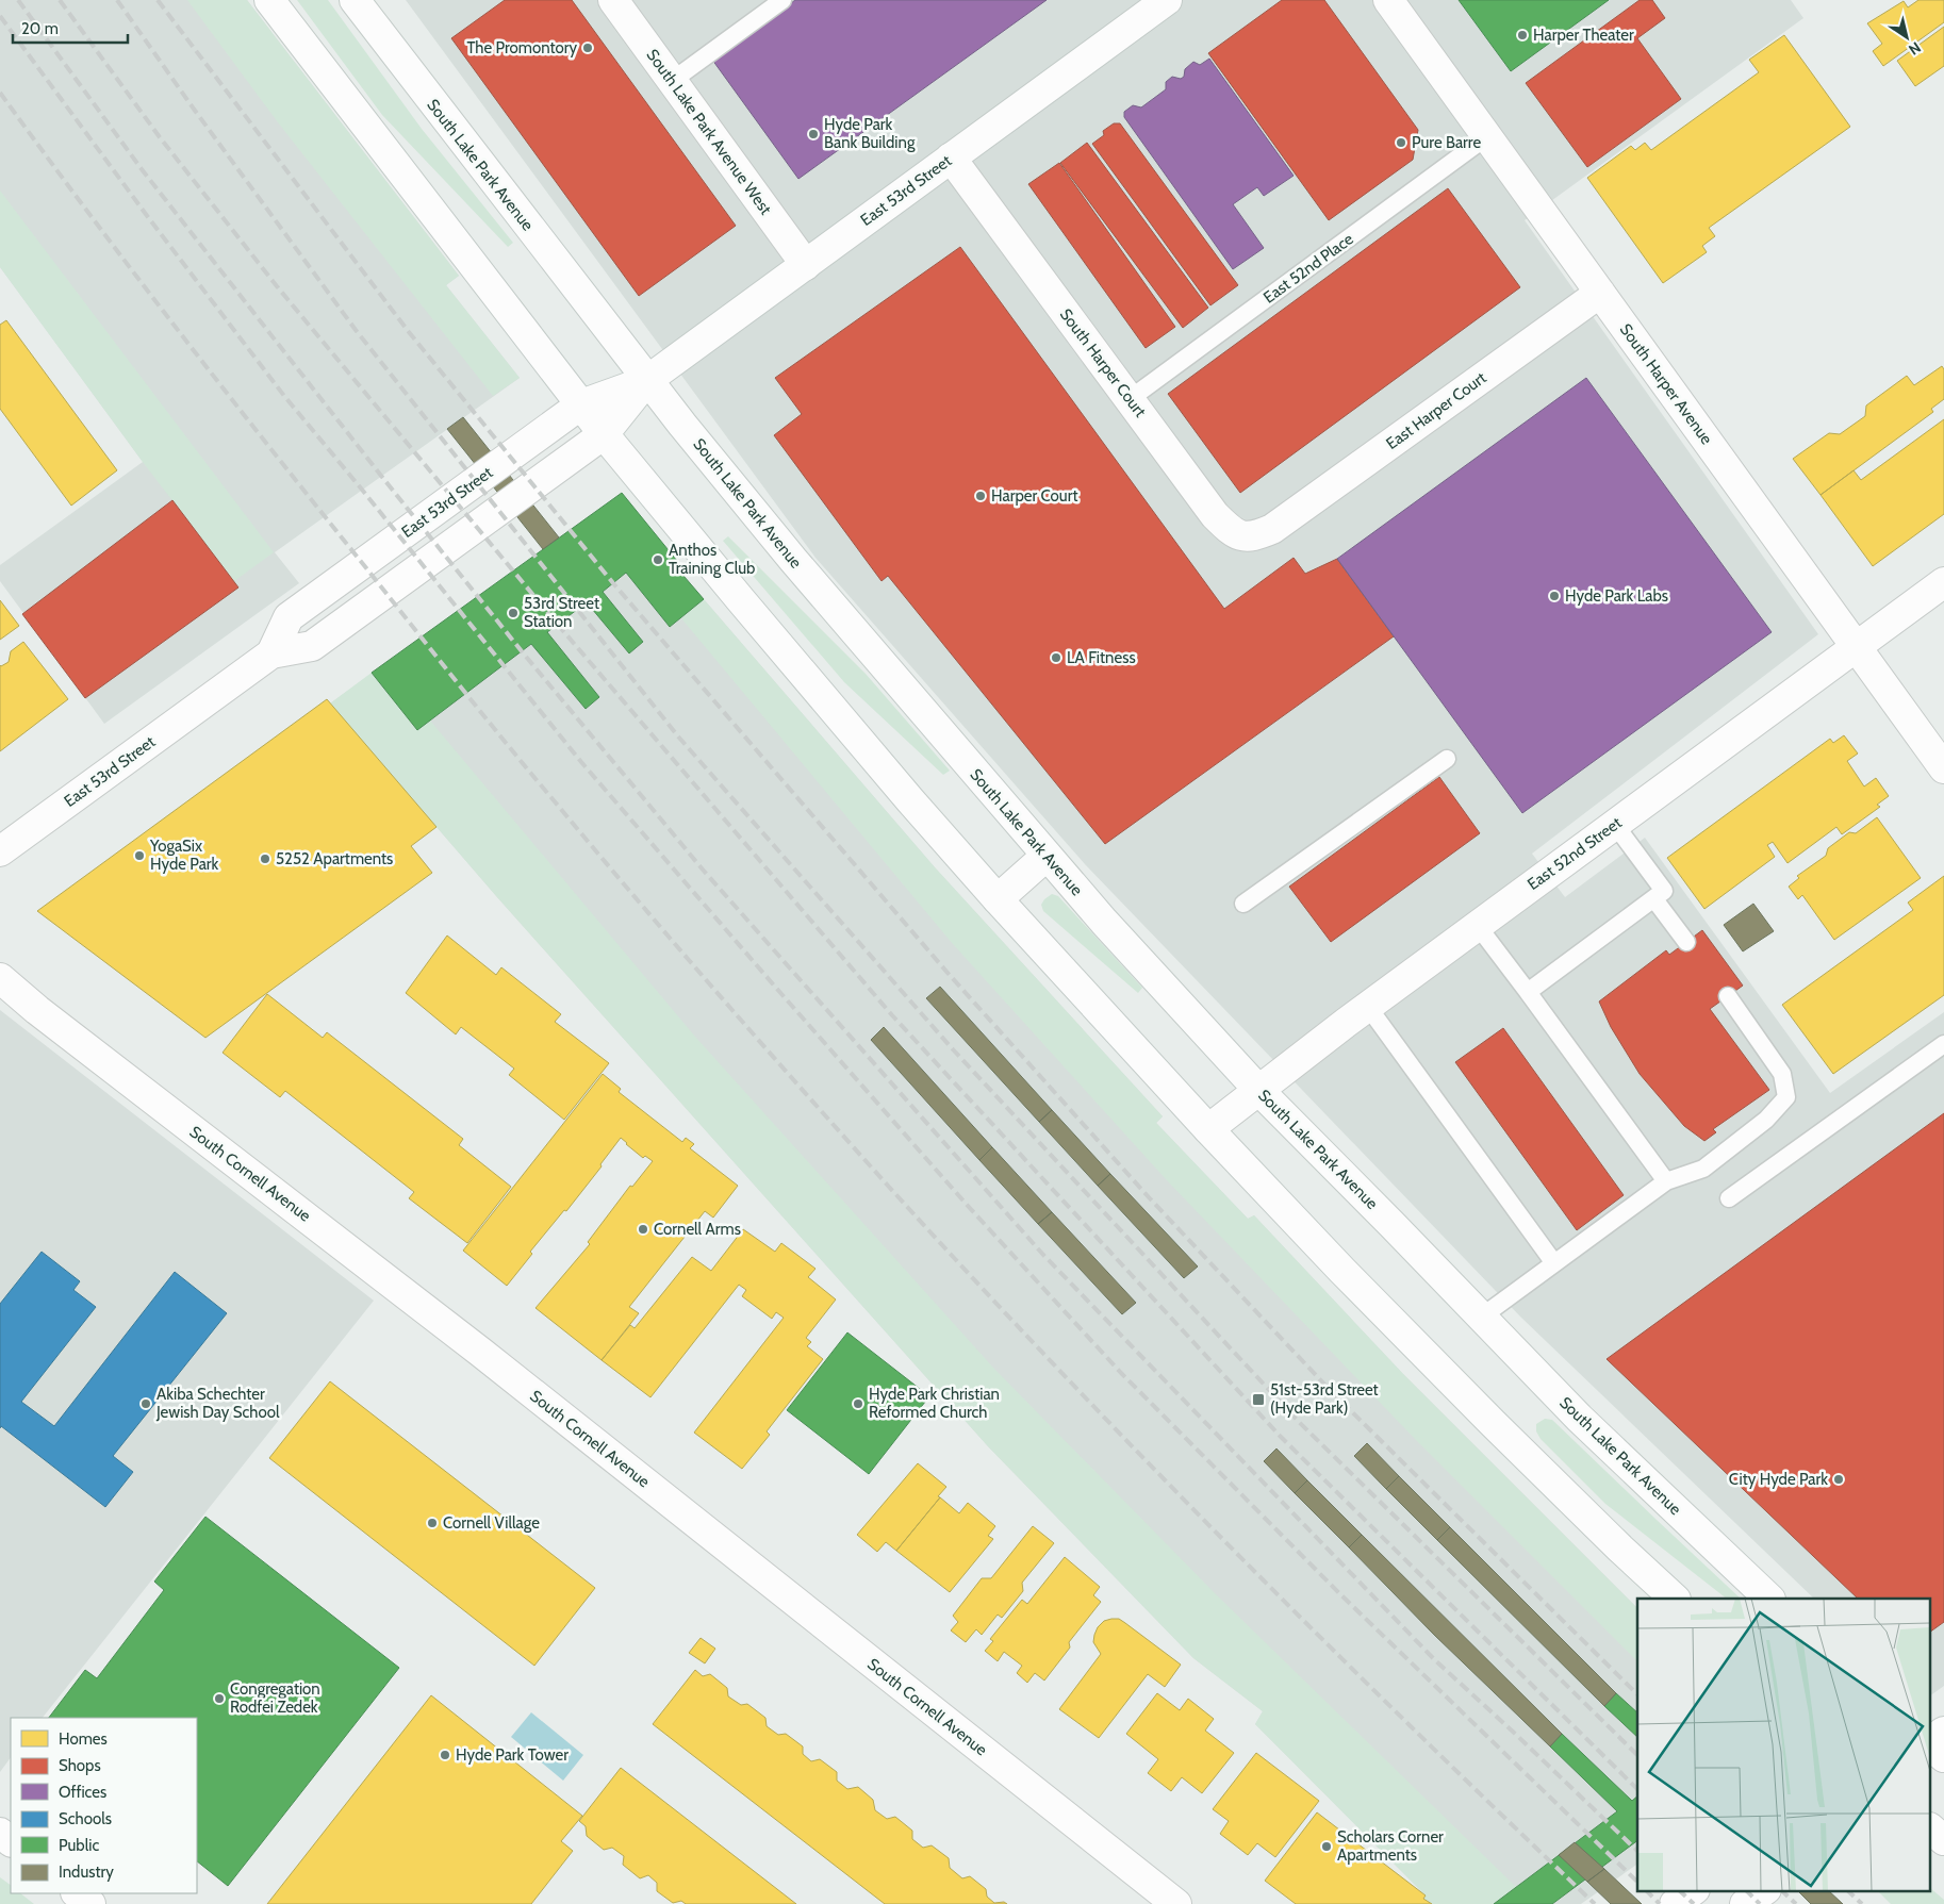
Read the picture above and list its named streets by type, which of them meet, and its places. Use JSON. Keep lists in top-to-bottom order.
{
  "streets": {
    "street": [
      "South Lake Park Avenue West",
      "South Lake Park Avenue",
      "East 53rd Street",
      "South Harper Court",
      "South Harper Avenue",
      "East Harper Court",
      "East 52nd Street",
      "South Cornell Avenue"
    ],
    "lane": ["East 52nd Place"]
  },
  "crossings": [
    ["South Lake Park Avenue West", "East 53rd Street"],
    ["South Lake Park Avenue", "East 53rd Street"],
    ["South Lake Park Avenue", "East 52nd Street"],
    ["East 53rd Street", "South Harper Court"],
    ["East 52nd Place", "South Harper Court"],
    ["East 52nd Place", "South Harper Avenue"],
    ["South Harper Court", "East Harper Court"],
    ["South Harper Avenue", "East Harper Court"],
    ["South Harper Avenue", "East 52nd Street"]
  ],
  "places": {
    "other": [
      "Harper Theater",
      "The Promontory",
      "Hyde Park Bank Building",
      "Pure Barre",
      "Harper Court",
      "Anthos Training Club",
      "Hyde Park Labs",
      "53rd Street Station",
      "LA Fitness",
      "YogaSix Hyde Park",
      "5252 Apartments",
      "Cornell Arms",
      "Akiba Schechter Jewish Day School",
      "Hyde Park Christian Reformed Church",
      "City Hyde Park",
      "Cornell Village",
      "Congregation Rodfei Zedek",
      "Hyde Park Tower",
      "Scholars Corner Apartments"
    ],
    "transit": ["51st-53rd Street (Hyde Park)"]
  },
  "legend": [
    "Homes",
    "Shops",
    "Offices",
    "Schools",
    "Public",
    "Industry"
  ],
  "scale_bar": "20 m",
  "north": "bottom right"
}
